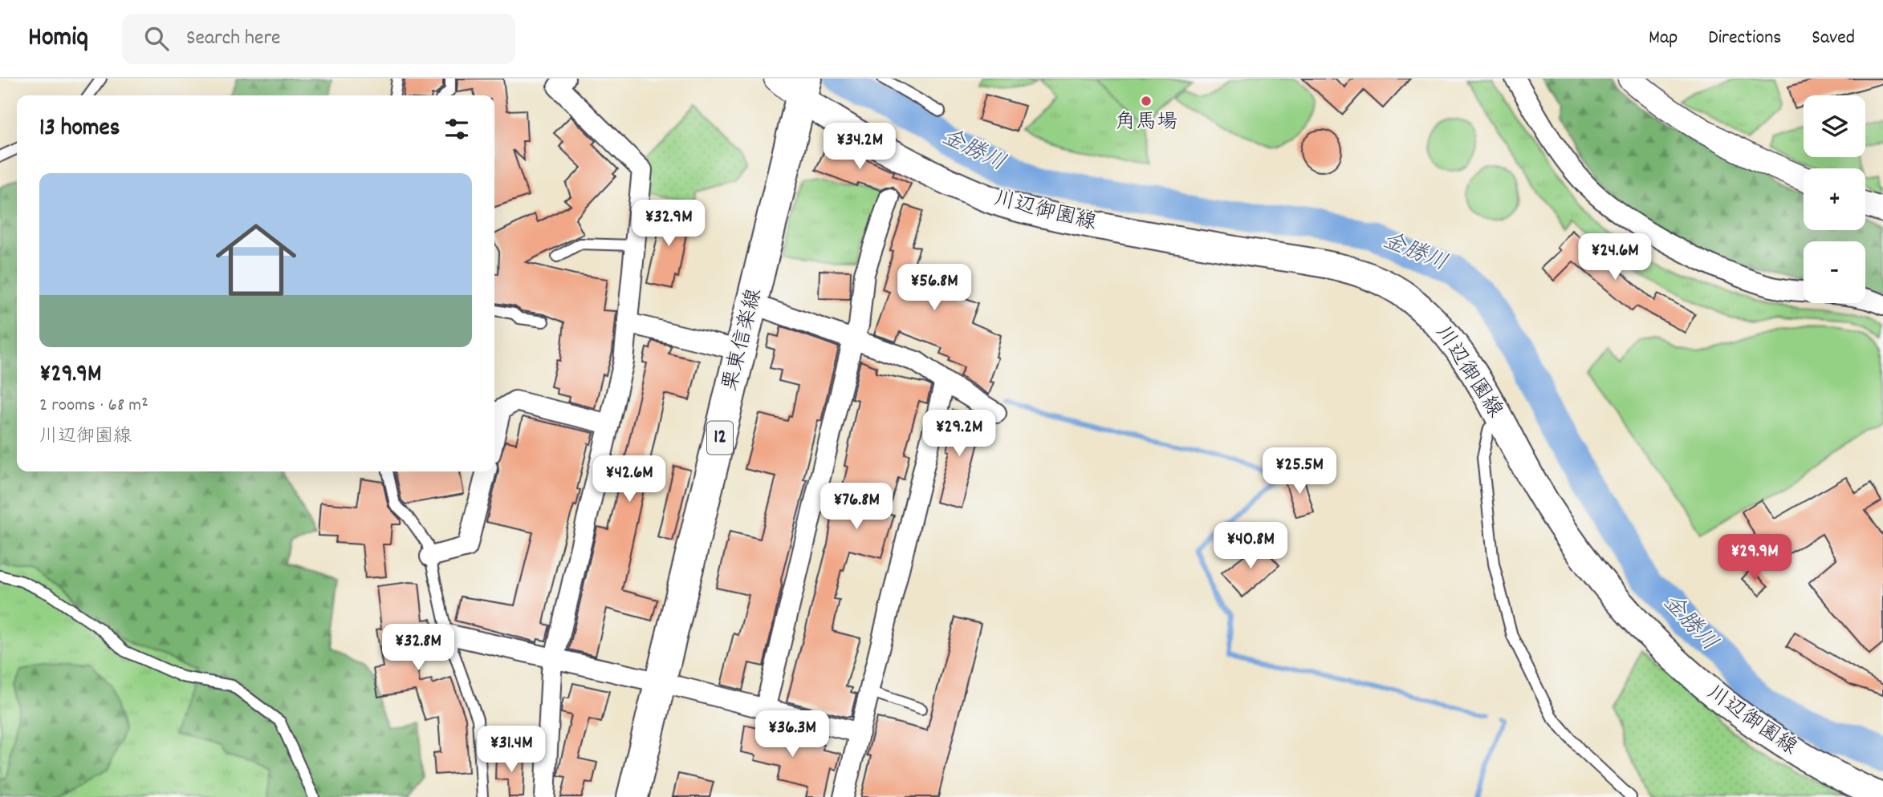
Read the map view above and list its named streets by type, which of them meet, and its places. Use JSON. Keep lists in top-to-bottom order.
{
  "streets": {
    "main road": ["川辺御園線", "栗東信楽線", "12"]
  },
  "crossings": [
    ["川辺御園線", "栗東信楽線"]
  ],
  "water": ["金勝川"],
  "places": ["角馬場"],
  "page": {
    "header": "Homiq",
    "search": "Search here",
    "nav": ["Map", "Directions", "Saved"],
    "map_buttons": ["+", "−"],
    "heading": "13 homes",
    "price": [
      "¥34.2M",
      "¥32.9M",
      "¥24.6M",
      "¥56.8M",
      "¥29.2M",
      "¥25.5M",
      "¥42.6M",
      "¥76.8M",
      "¥40.8M",
      "¥29.9M",
      "¥32.8M",
      "¥36.3M",
      "¥31.4M"
    ],
    "list": [
      {
        "name": "¥29.9M",
        "note": "2 rooms · 68 m² · 川辺御園線"
      }
    ]
  }
}
